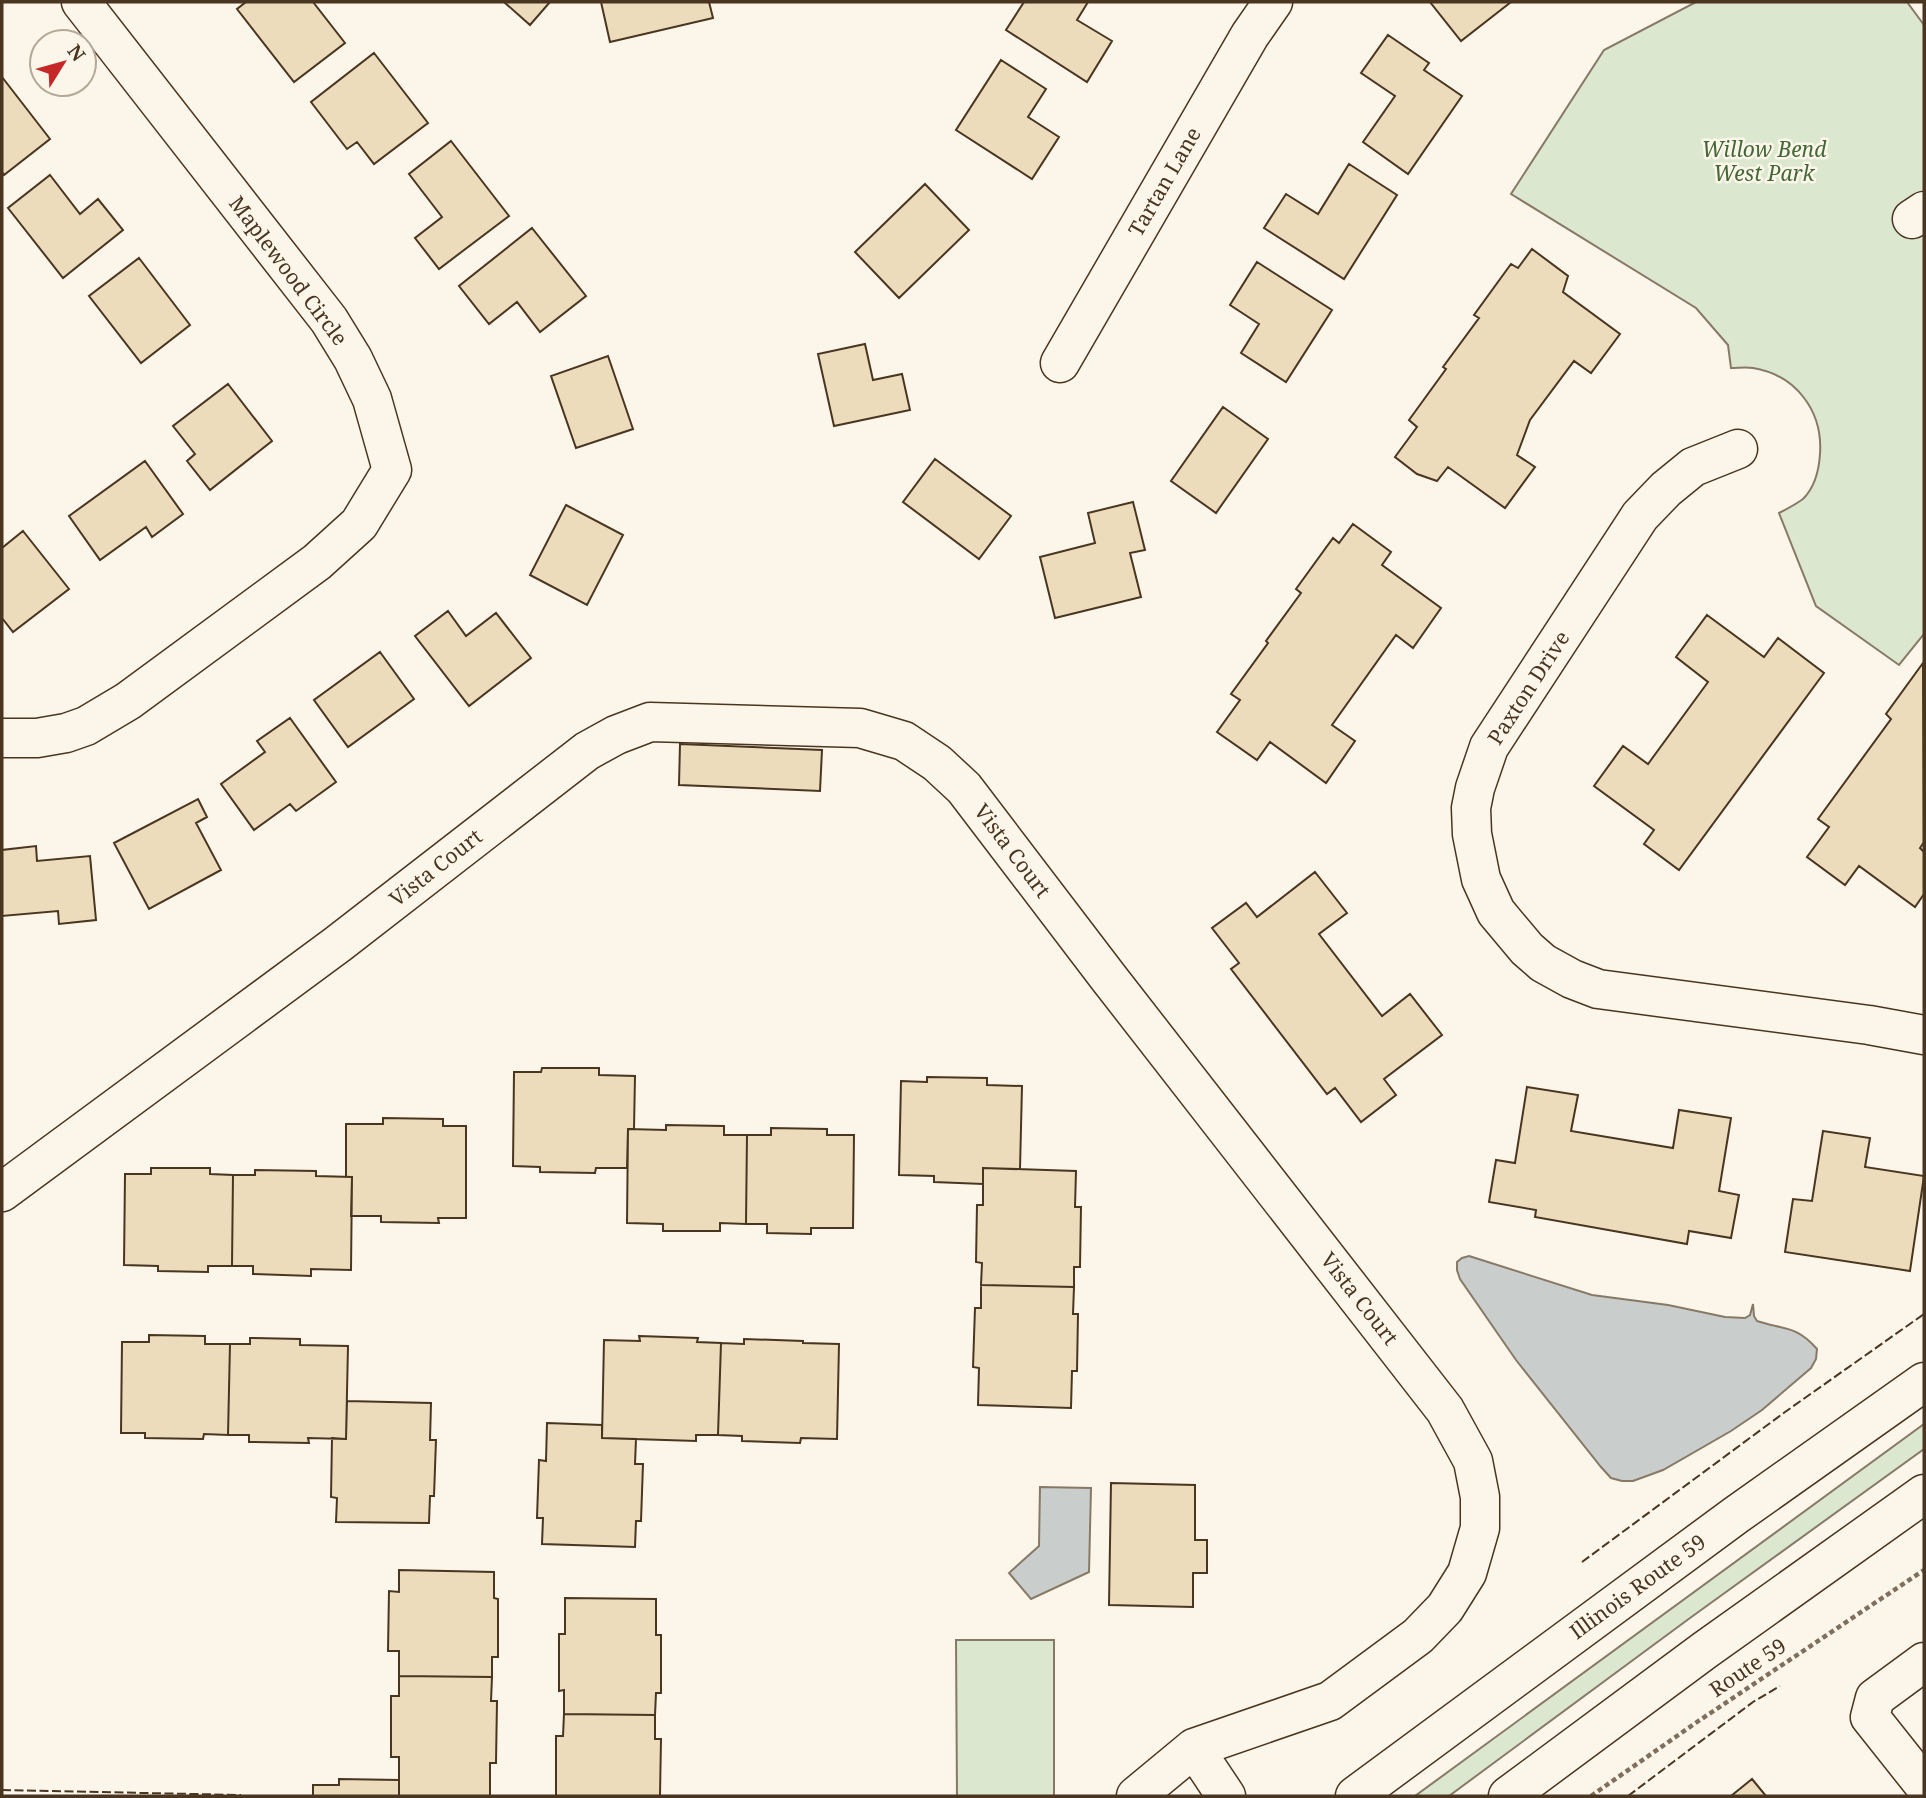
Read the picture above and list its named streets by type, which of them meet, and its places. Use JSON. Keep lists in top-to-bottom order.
{
  "streets": {
    "street": [
      "Tartan Lane",
      "Maplewood Circle",
      "Paxton Drive",
      "Vista Court",
      "Illinois Route 59"
    ],
    "path": ["Route 59"]
  },
  "parks": ["Willow Bend West Park"],
  "north": "top right"
}
